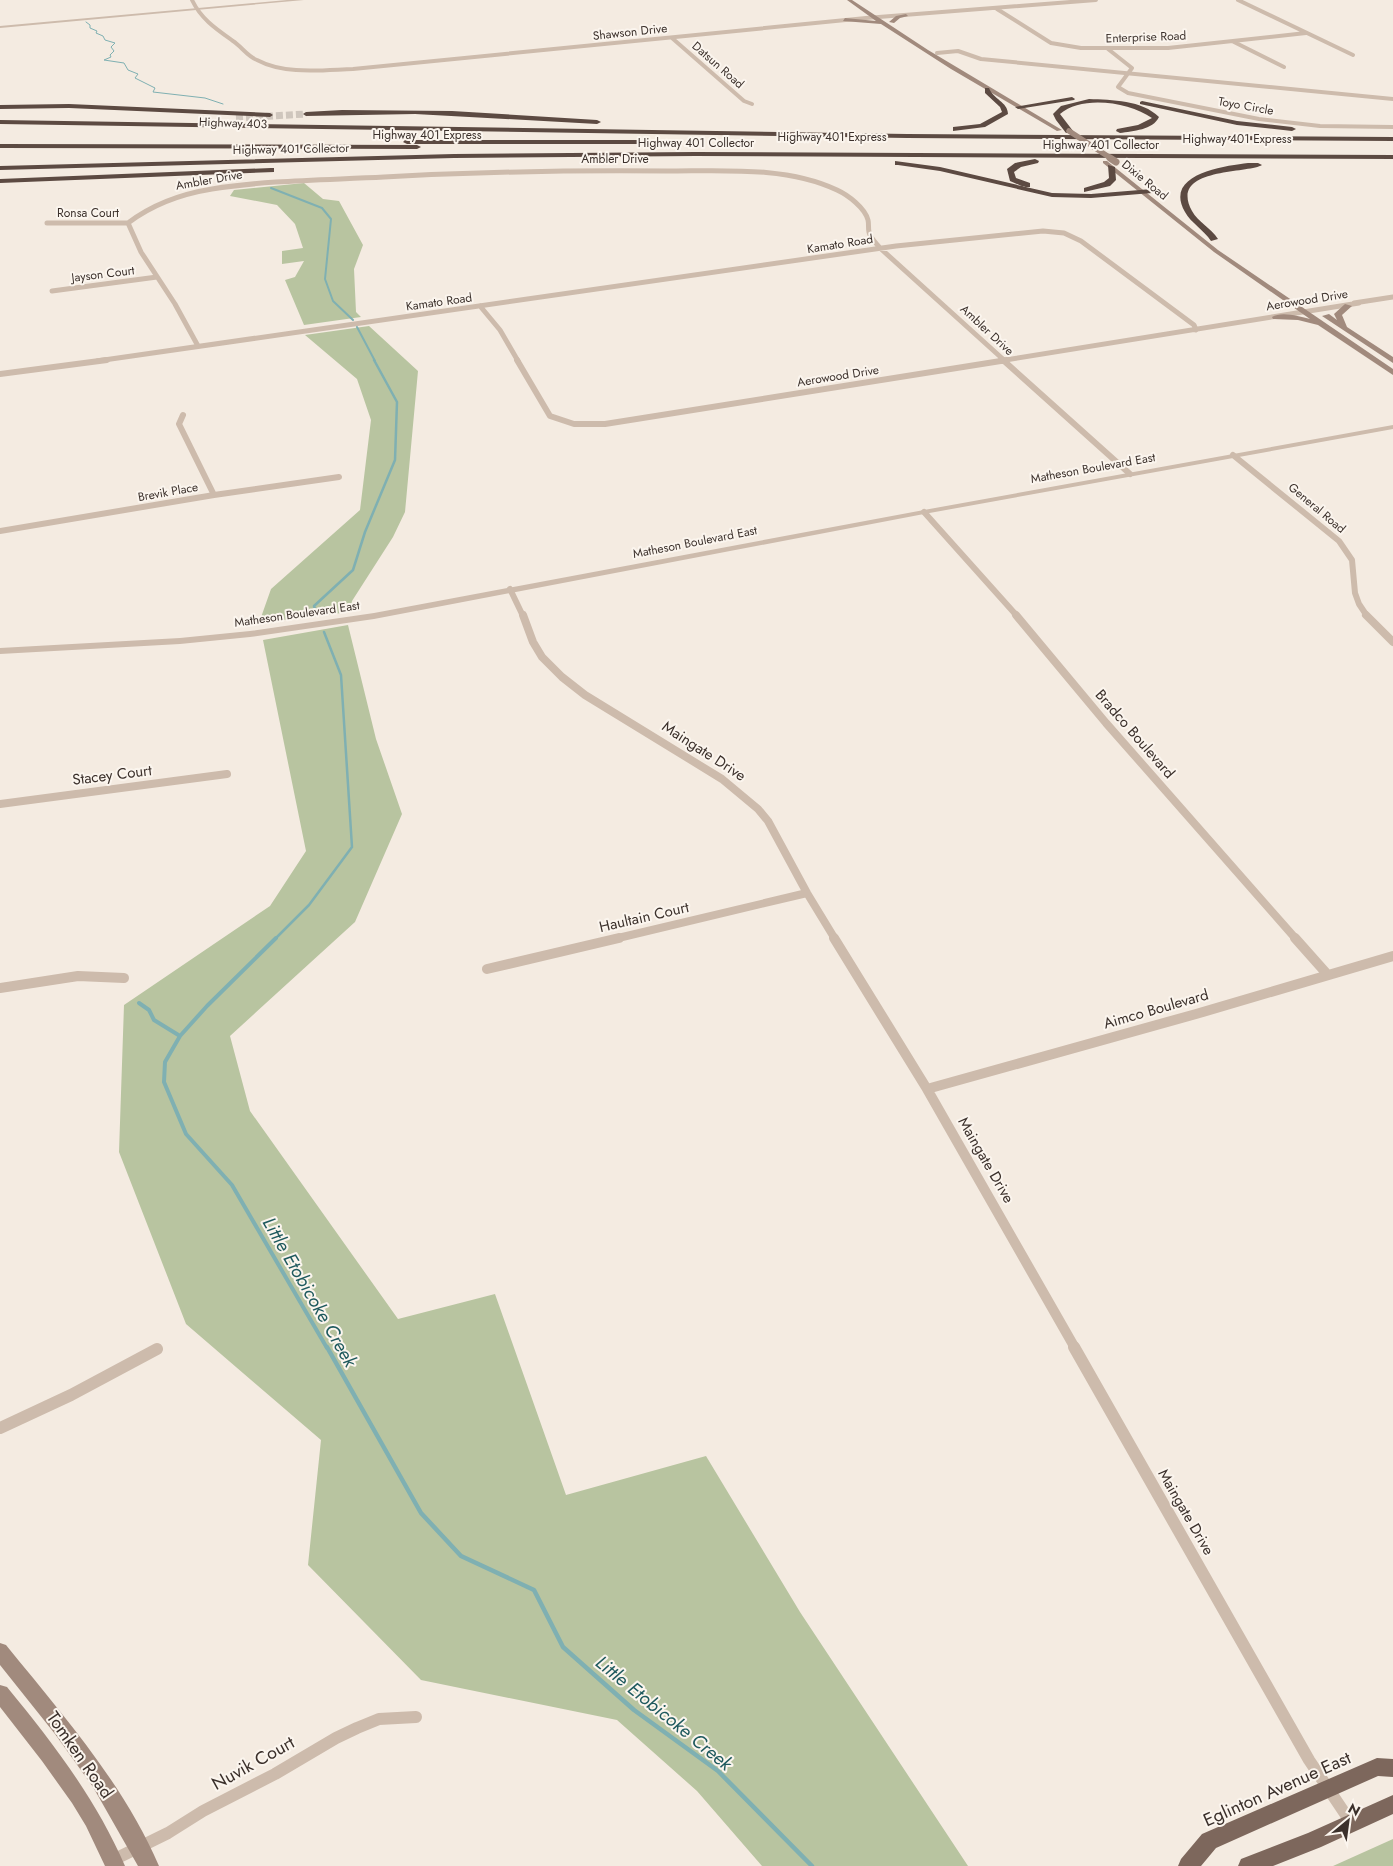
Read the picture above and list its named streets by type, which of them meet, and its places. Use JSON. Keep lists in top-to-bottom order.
{
  "streets": {
    "highway": ["Highway 403", "Highway 401 Express", "Highway 401 Collector"],
    "main road": ["Dixie Road", "Tomken Road", "Eglinton Avenue East"],
    "street": [
      "Shawson Drive",
      "Enterprise Road",
      "Datsun Road",
      "Toyo Circle",
      "Ambler Drive",
      "Ronsa Court",
      "Kamato Road",
      "Jayson Court",
      "Aerowood Drive",
      "Matheson Boulevard East",
      "Brevik Place",
      "General Road",
      "Bradco Boulevard",
      "Maingate Drive",
      "Stacey Court",
      "Haultain Court",
      "Aimco Boulevard",
      "Nuvik Court"
    ]
  },
  "crossings": [
    ["Shawson Drive", "Enterprise Road"],
    ["Shawson Drive", "Datsun Road"],
    ["Shawson Drive", "Dixie Road"],
    ["Toyo Circle", "Dixie Road"],
    ["Highway 403", "Highway 401 Express"],
    ["Ambler Drive", "Ronsa Court"],
    ["Ambler Drive", "Kamato Road"],
    ["Ambler Drive", "Aerowood Drive"],
    ["Ambler Drive", "Matheson Boulevard East"],
    ["Dixie Road", "Aerowood Drive"],
    ["Kamato Road", "Aerowood Drive"],
    ["Matheson Boulevard East", "General Road"],
    ["Matheson Boulevard East", "Bradco Boulevard"],
    ["Matheson Boulevard East", "Maingate Drive"],
    ["Bradco Boulevard", "Aimco Boulevard"],
    ["Maingate Drive", "Haultain Court"],
    ["Maingate Drive", "Aimco Boulevard"],
    ["Maingate Drive", "Eglinton Avenue East"],
    ["Tomken Road", "Nuvik Court"]
  ],
  "water": ["Little Etobicoke Creek"],
  "north": "top right"
}
